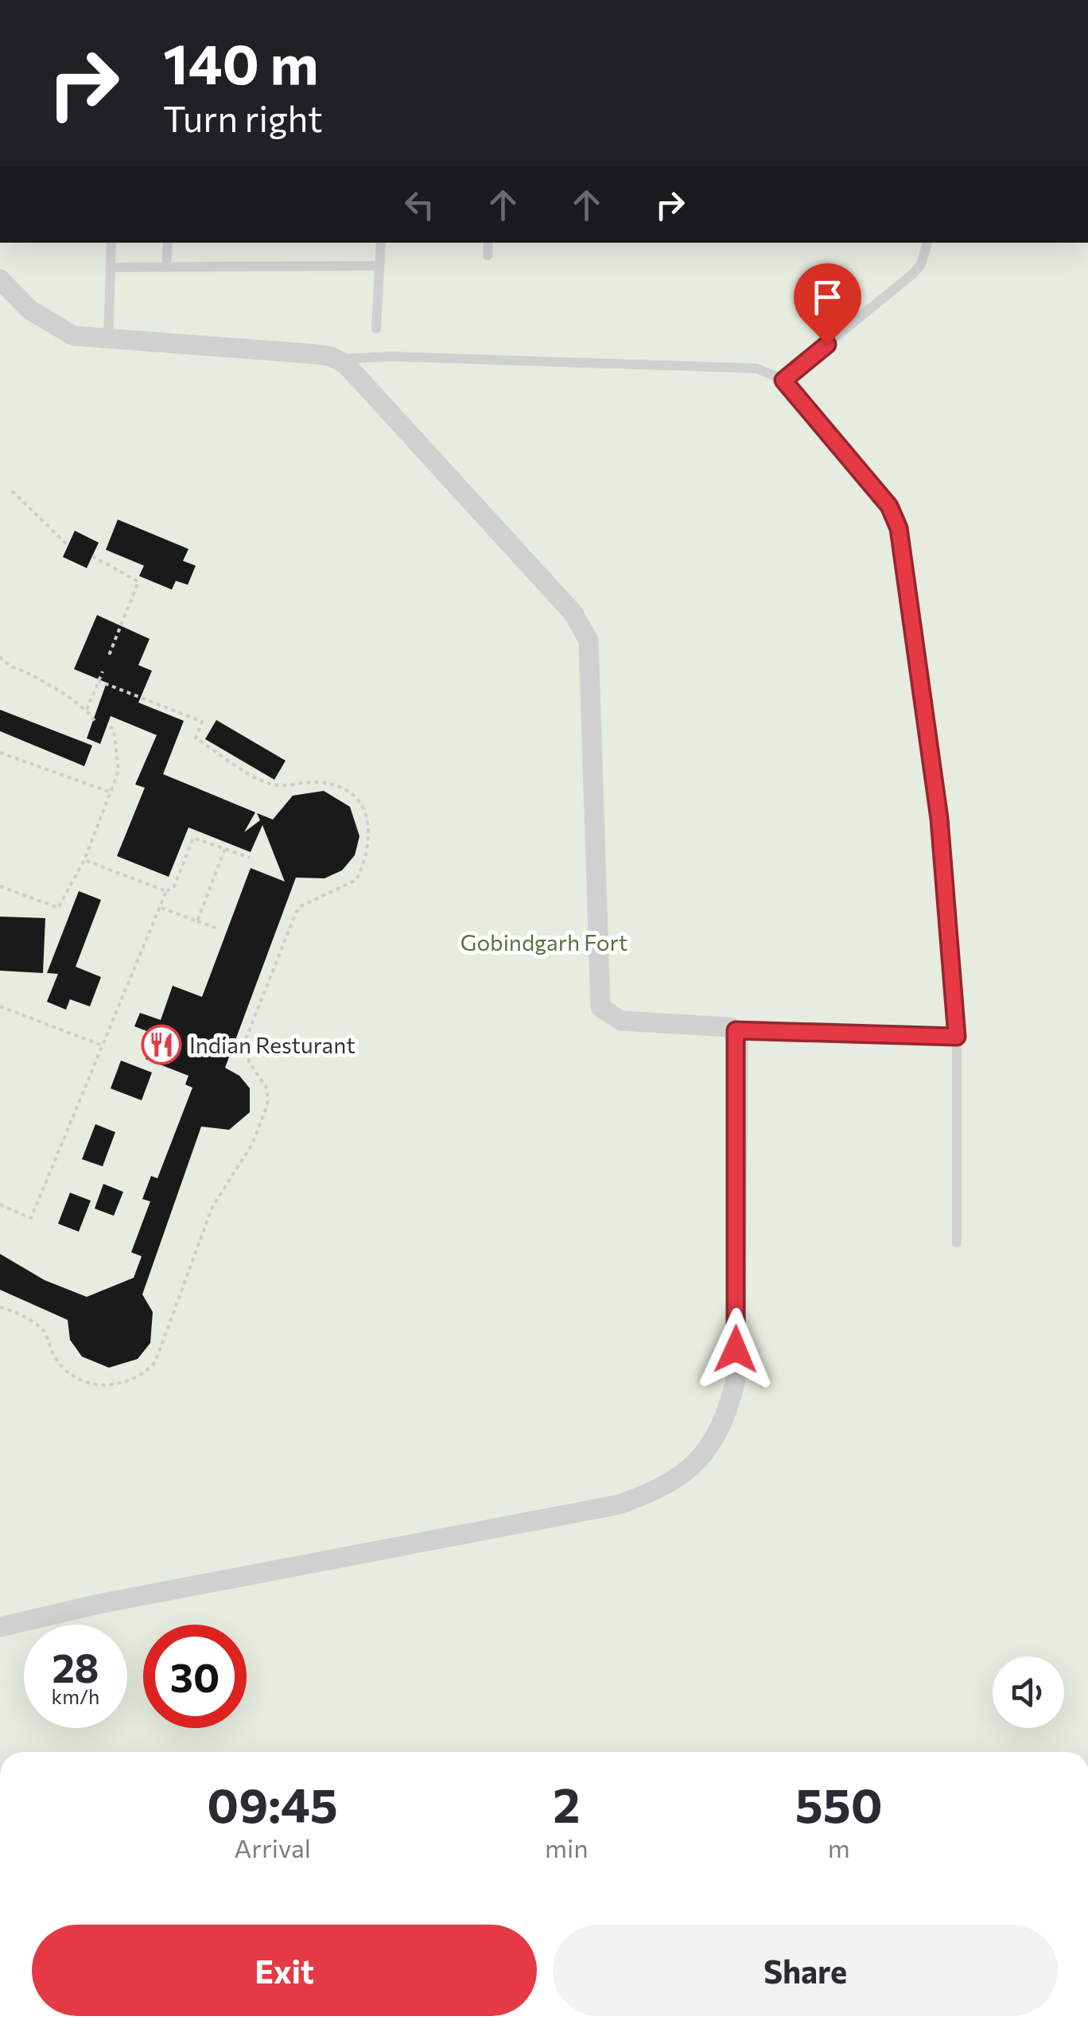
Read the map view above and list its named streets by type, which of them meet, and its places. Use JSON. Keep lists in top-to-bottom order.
{
  "parks": ["Gobindgarh Fort"],
  "places": {
    "restaurant": ["Indian Resturant"]
  },
  "page": {
    "turn": ["140 m", "Turn right"],
    "speed": "28 km/h",
    "limit": "30",
    "eta": [
      "09:45",
      "Arrival",
      "2",
      "min",
      "550",
      "m"
    ],
    "buttons": ["Exit", "Share"]
  }
}
